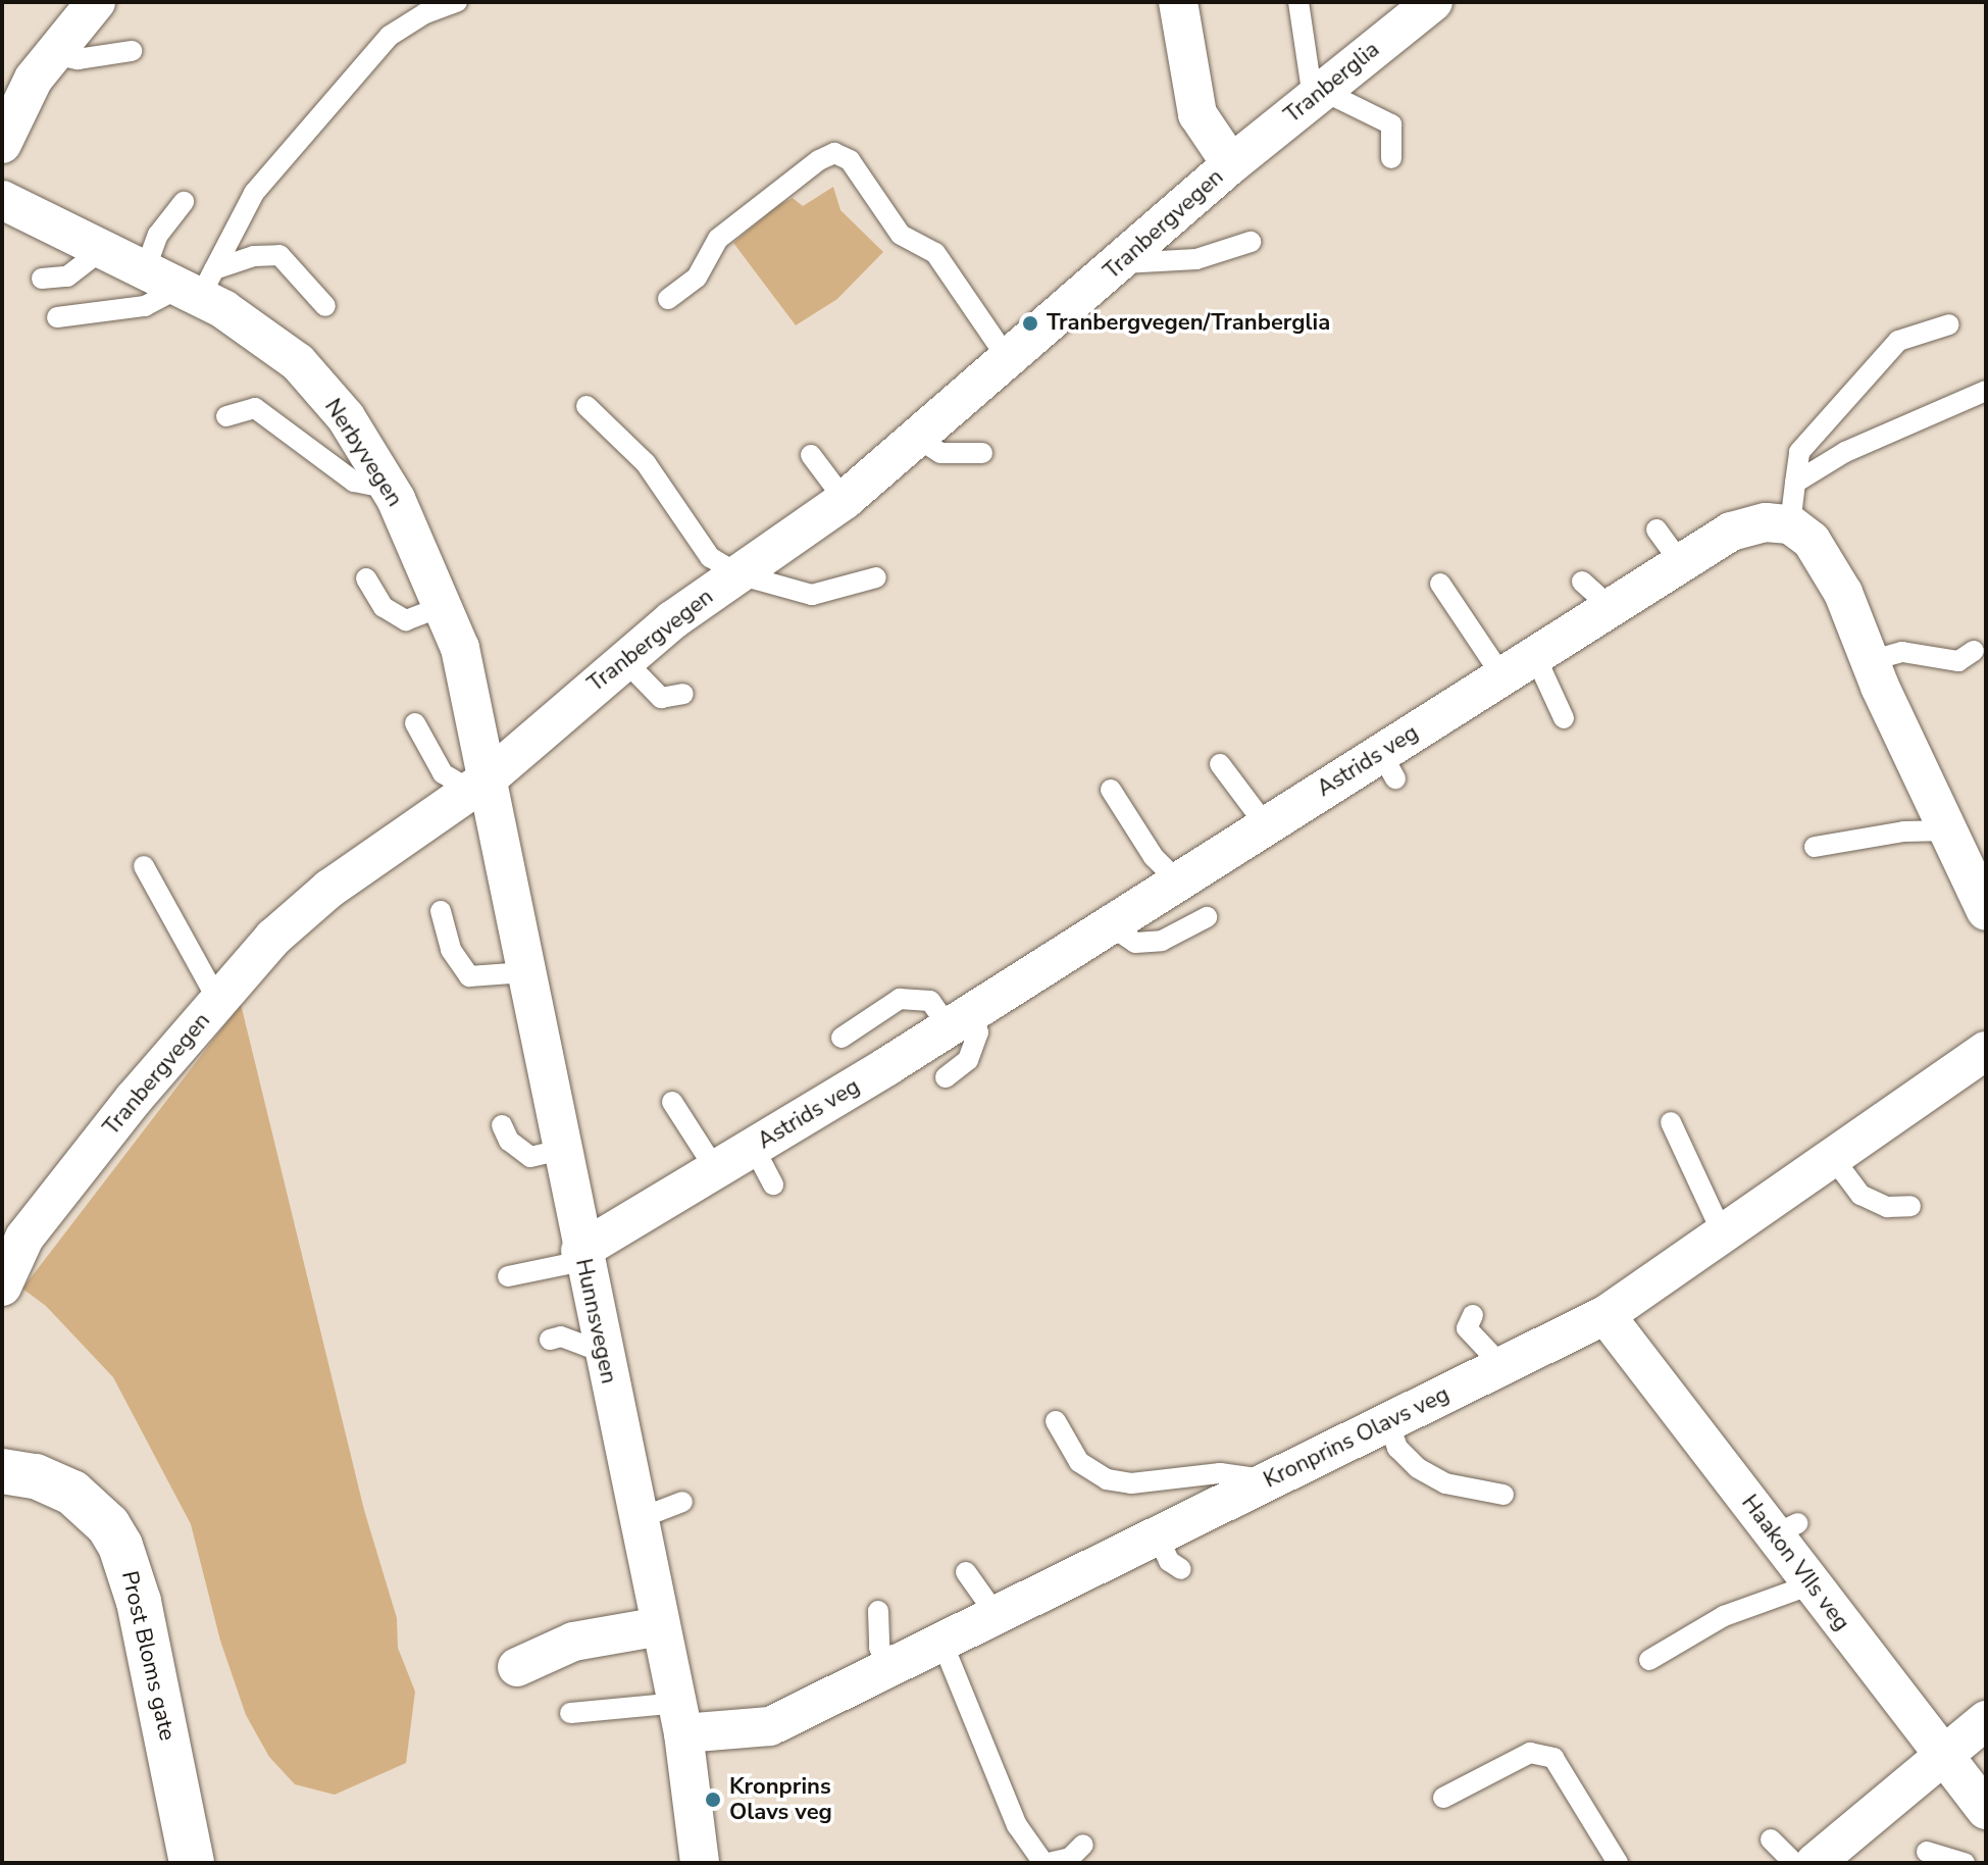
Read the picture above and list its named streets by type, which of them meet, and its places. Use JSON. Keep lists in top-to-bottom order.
{
  "streets": {
    "main road": ["Prost Bloms gate"],
    "street": [
      "Tranberglia",
      "Tranbergvegen",
      "Nerbyvegen",
      "Astrids veg",
      "Hunnsvegen",
      "Kronprins Olavs veg",
      "Haakon VIIs veg"
    ]
  },
  "crossings": [
    ["Tranberglia", "Tranbergvegen"],
    ["Tranbergvegen", "Nerbyvegen"],
    ["Tranbergvegen", "Hunnsvegen"],
    ["Nerbyvegen", "Hunnsvegen"],
    ["Astrids veg", "Hunnsvegen"],
    ["Hunnsvegen", "Kronprins Olavs veg"],
    ["Kronprins Olavs veg", "Haakon VIIs veg"]
  ],
  "places": ["Tranbergvegen/Tranberglia", "Kronprins Olavs veg"]
}
